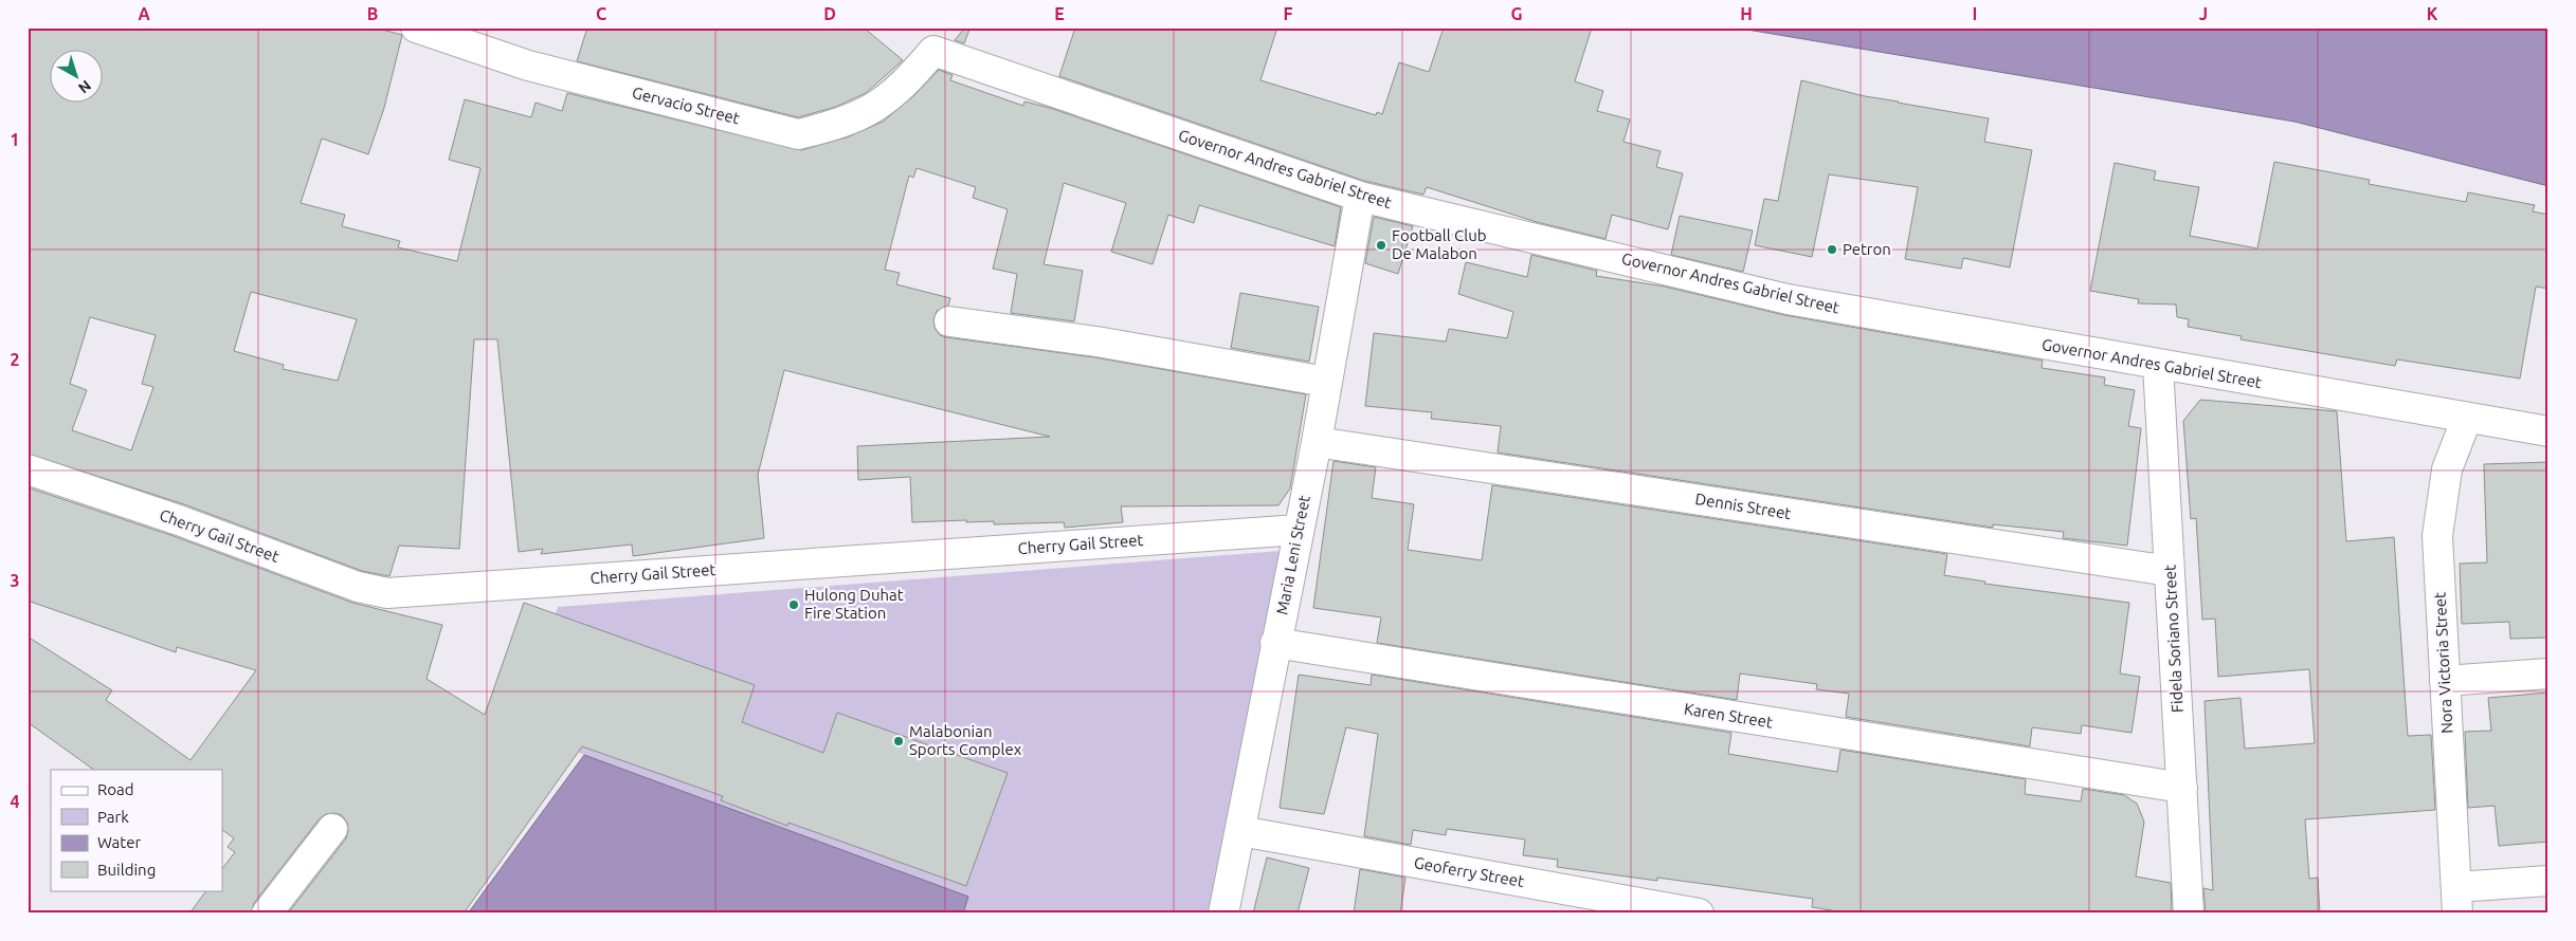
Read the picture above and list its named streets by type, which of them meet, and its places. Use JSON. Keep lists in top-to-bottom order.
{
  "streets": {
    "street": [
      "Gervacio Street",
      "Governor Andres Gabriel Street",
      "Dennis Street",
      "Cherry Gail Street",
      "Maria Leni Street",
      "Fidela Soriano Street",
      "Nora Victoria Street",
      "Karen Street",
      "Geoferry Street"
    ]
  },
  "crossings": [
    ["Gervacio Street", "Governor Andres Gabriel Street"],
    ["Governor Andres Gabriel Street", "Maria Leni Street"],
    ["Governor Andres Gabriel Street", "Fidela Soriano Street"],
    ["Governor Andres Gabriel Street", "Nora Victoria Street"],
    ["Dennis Street", "Maria Leni Street"],
    ["Dennis Street", "Fidela Soriano Street"],
    ["Cherry Gail Street", "Maria Leni Street"],
    ["Maria Leni Street", "Karen Street"],
    ["Maria Leni Street", "Geoferry Street"],
    ["Fidela Soriano Street", "Karen Street"]
  ],
  "places": [
    "Football Club De Malabon",
    "Petron",
    "Hulong Duhat Fire Station",
    "Malabonian Sports Complex"
  ],
  "legend": [
    "Road",
    "Park",
    "Water",
    "Building"
  ],
  "north": "bottom right",
  "grid": {
    "columns": [
      "A",
      "B",
      "C",
      "D",
      "E",
      "F",
      "G",
      "H",
      "I",
      "J",
      "K"
    ],
    "rows": [
      "1",
      "2",
      "3",
      "4"
    ]
  }
}
